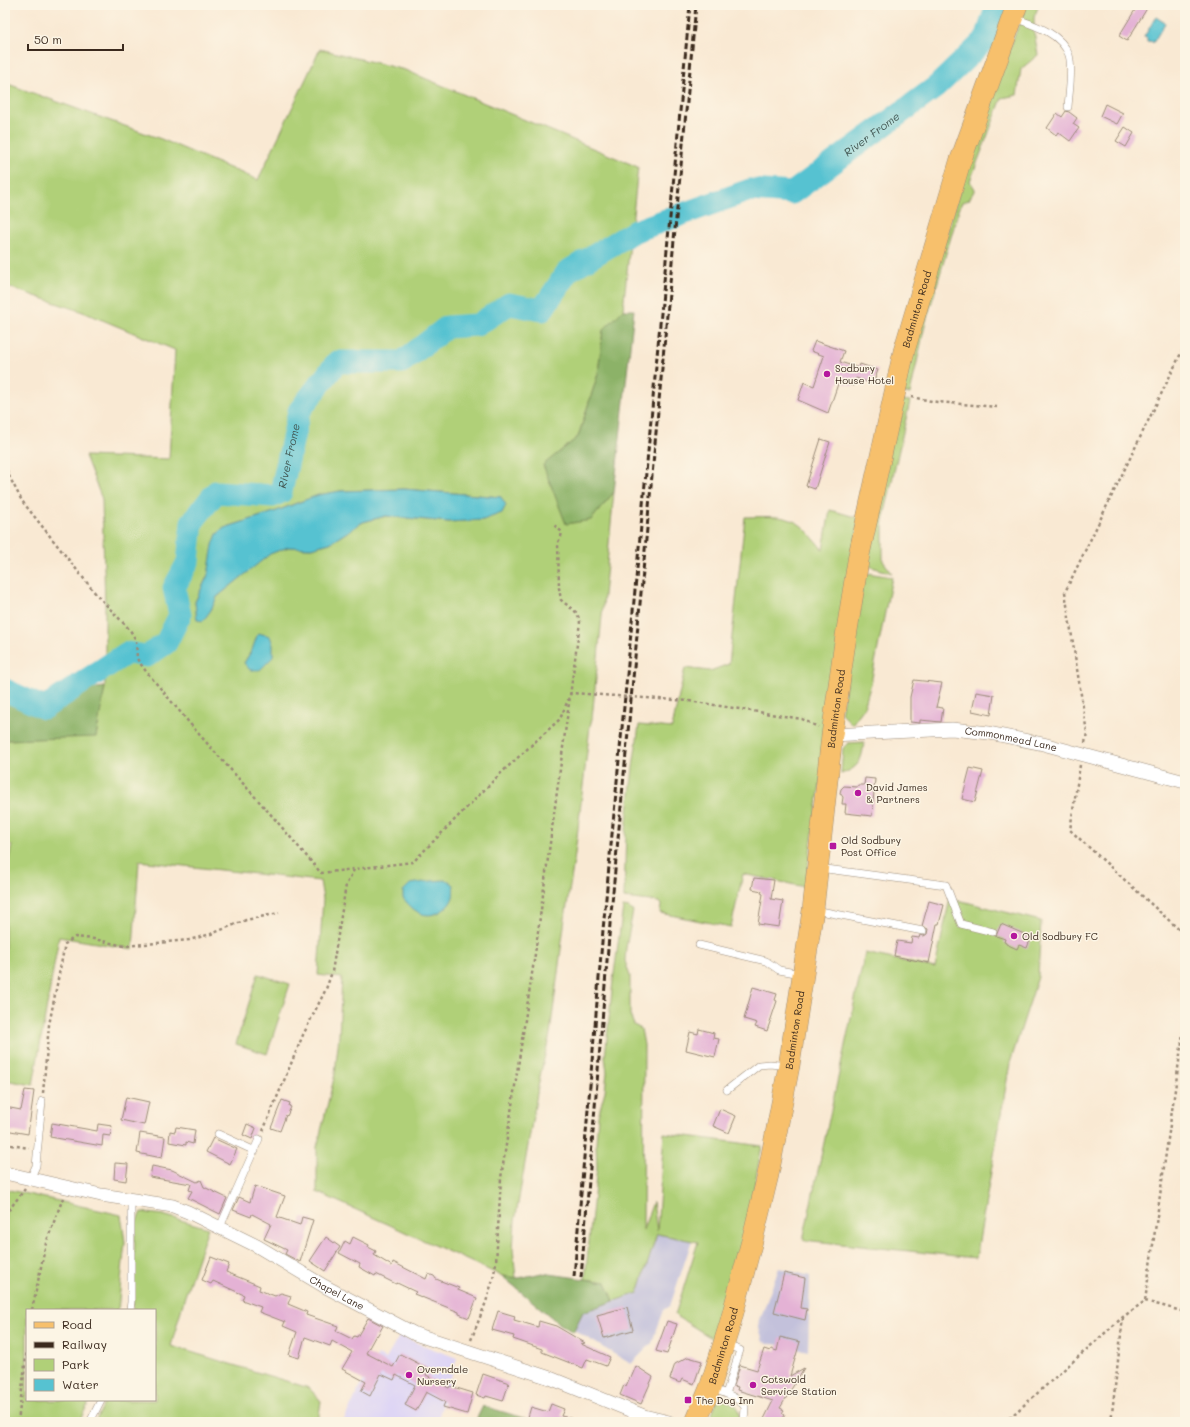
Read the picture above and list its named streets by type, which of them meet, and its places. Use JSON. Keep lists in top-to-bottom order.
{
  "streets": {
    "main road": ["Badminton Road"],
    "street": ["Commonmead Lane", "Chapel Lane"]
  },
  "crossings": [
    ["Badminton Road", "Commonmead Lane"]
  ],
  "water": ["River Frome"],
  "places": {
    "other": [
      "Sodbury House Hotel",
      "David James & Partners",
      "Old Sodbury FC",
      "Overndale Nursery",
      "Cotswold Service Station"
    ],
    "transit": ["Old Sodbury Post Office", "The Dog Inn"]
  },
  "legend": [
    "Road",
    "Railway",
    "Park",
    "Water"
  ],
  "scale_bar": "50 m"
}
